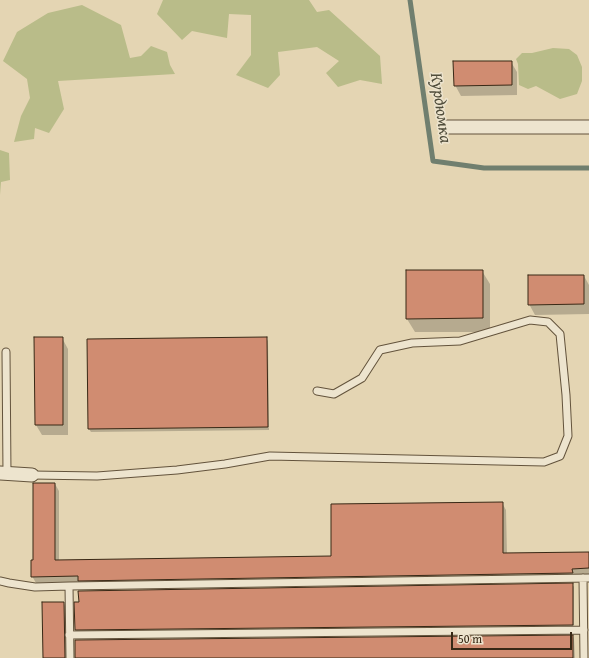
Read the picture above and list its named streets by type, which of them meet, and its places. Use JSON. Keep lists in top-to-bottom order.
{
  "water": ["Курдюмка"],
  "scale_bar": "50 m"
}
